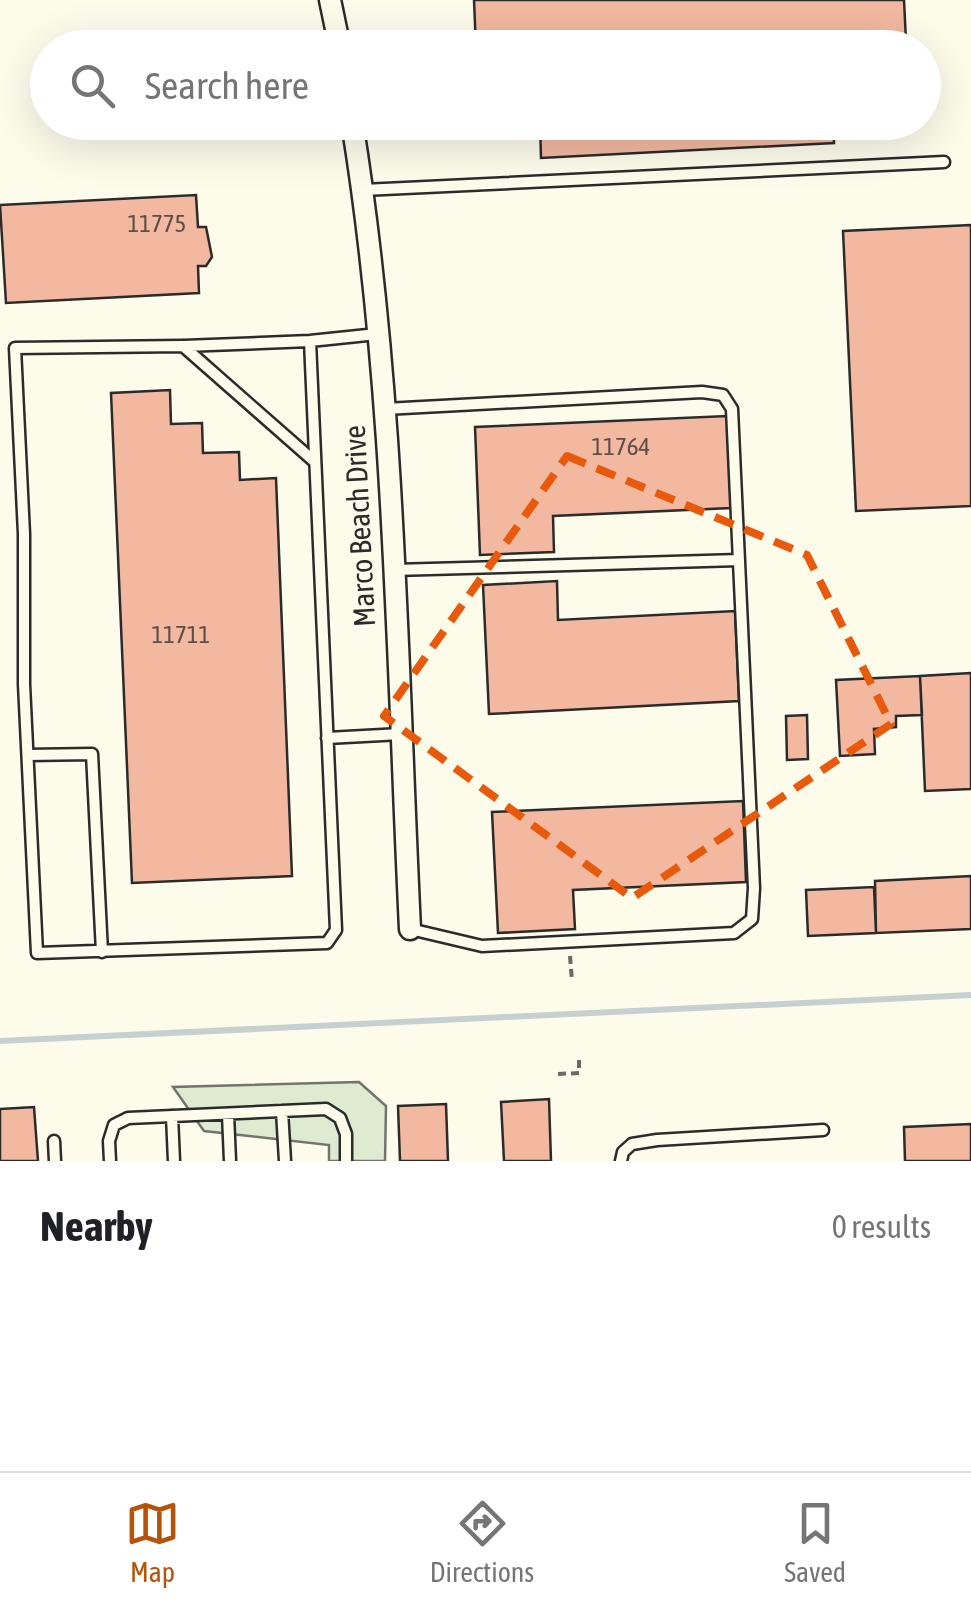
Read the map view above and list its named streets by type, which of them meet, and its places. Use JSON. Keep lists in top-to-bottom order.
{
  "streets": {
    "street": ["Marco Beach Drive"]
  },
  "house_numbers": ["11775", "11764", "11711"],
  "page": {
    "search": "Search here",
    "heading": ["Nearby", "0 results"],
    "nav": ["Map", "Directions", "Saved"]
  }
}
